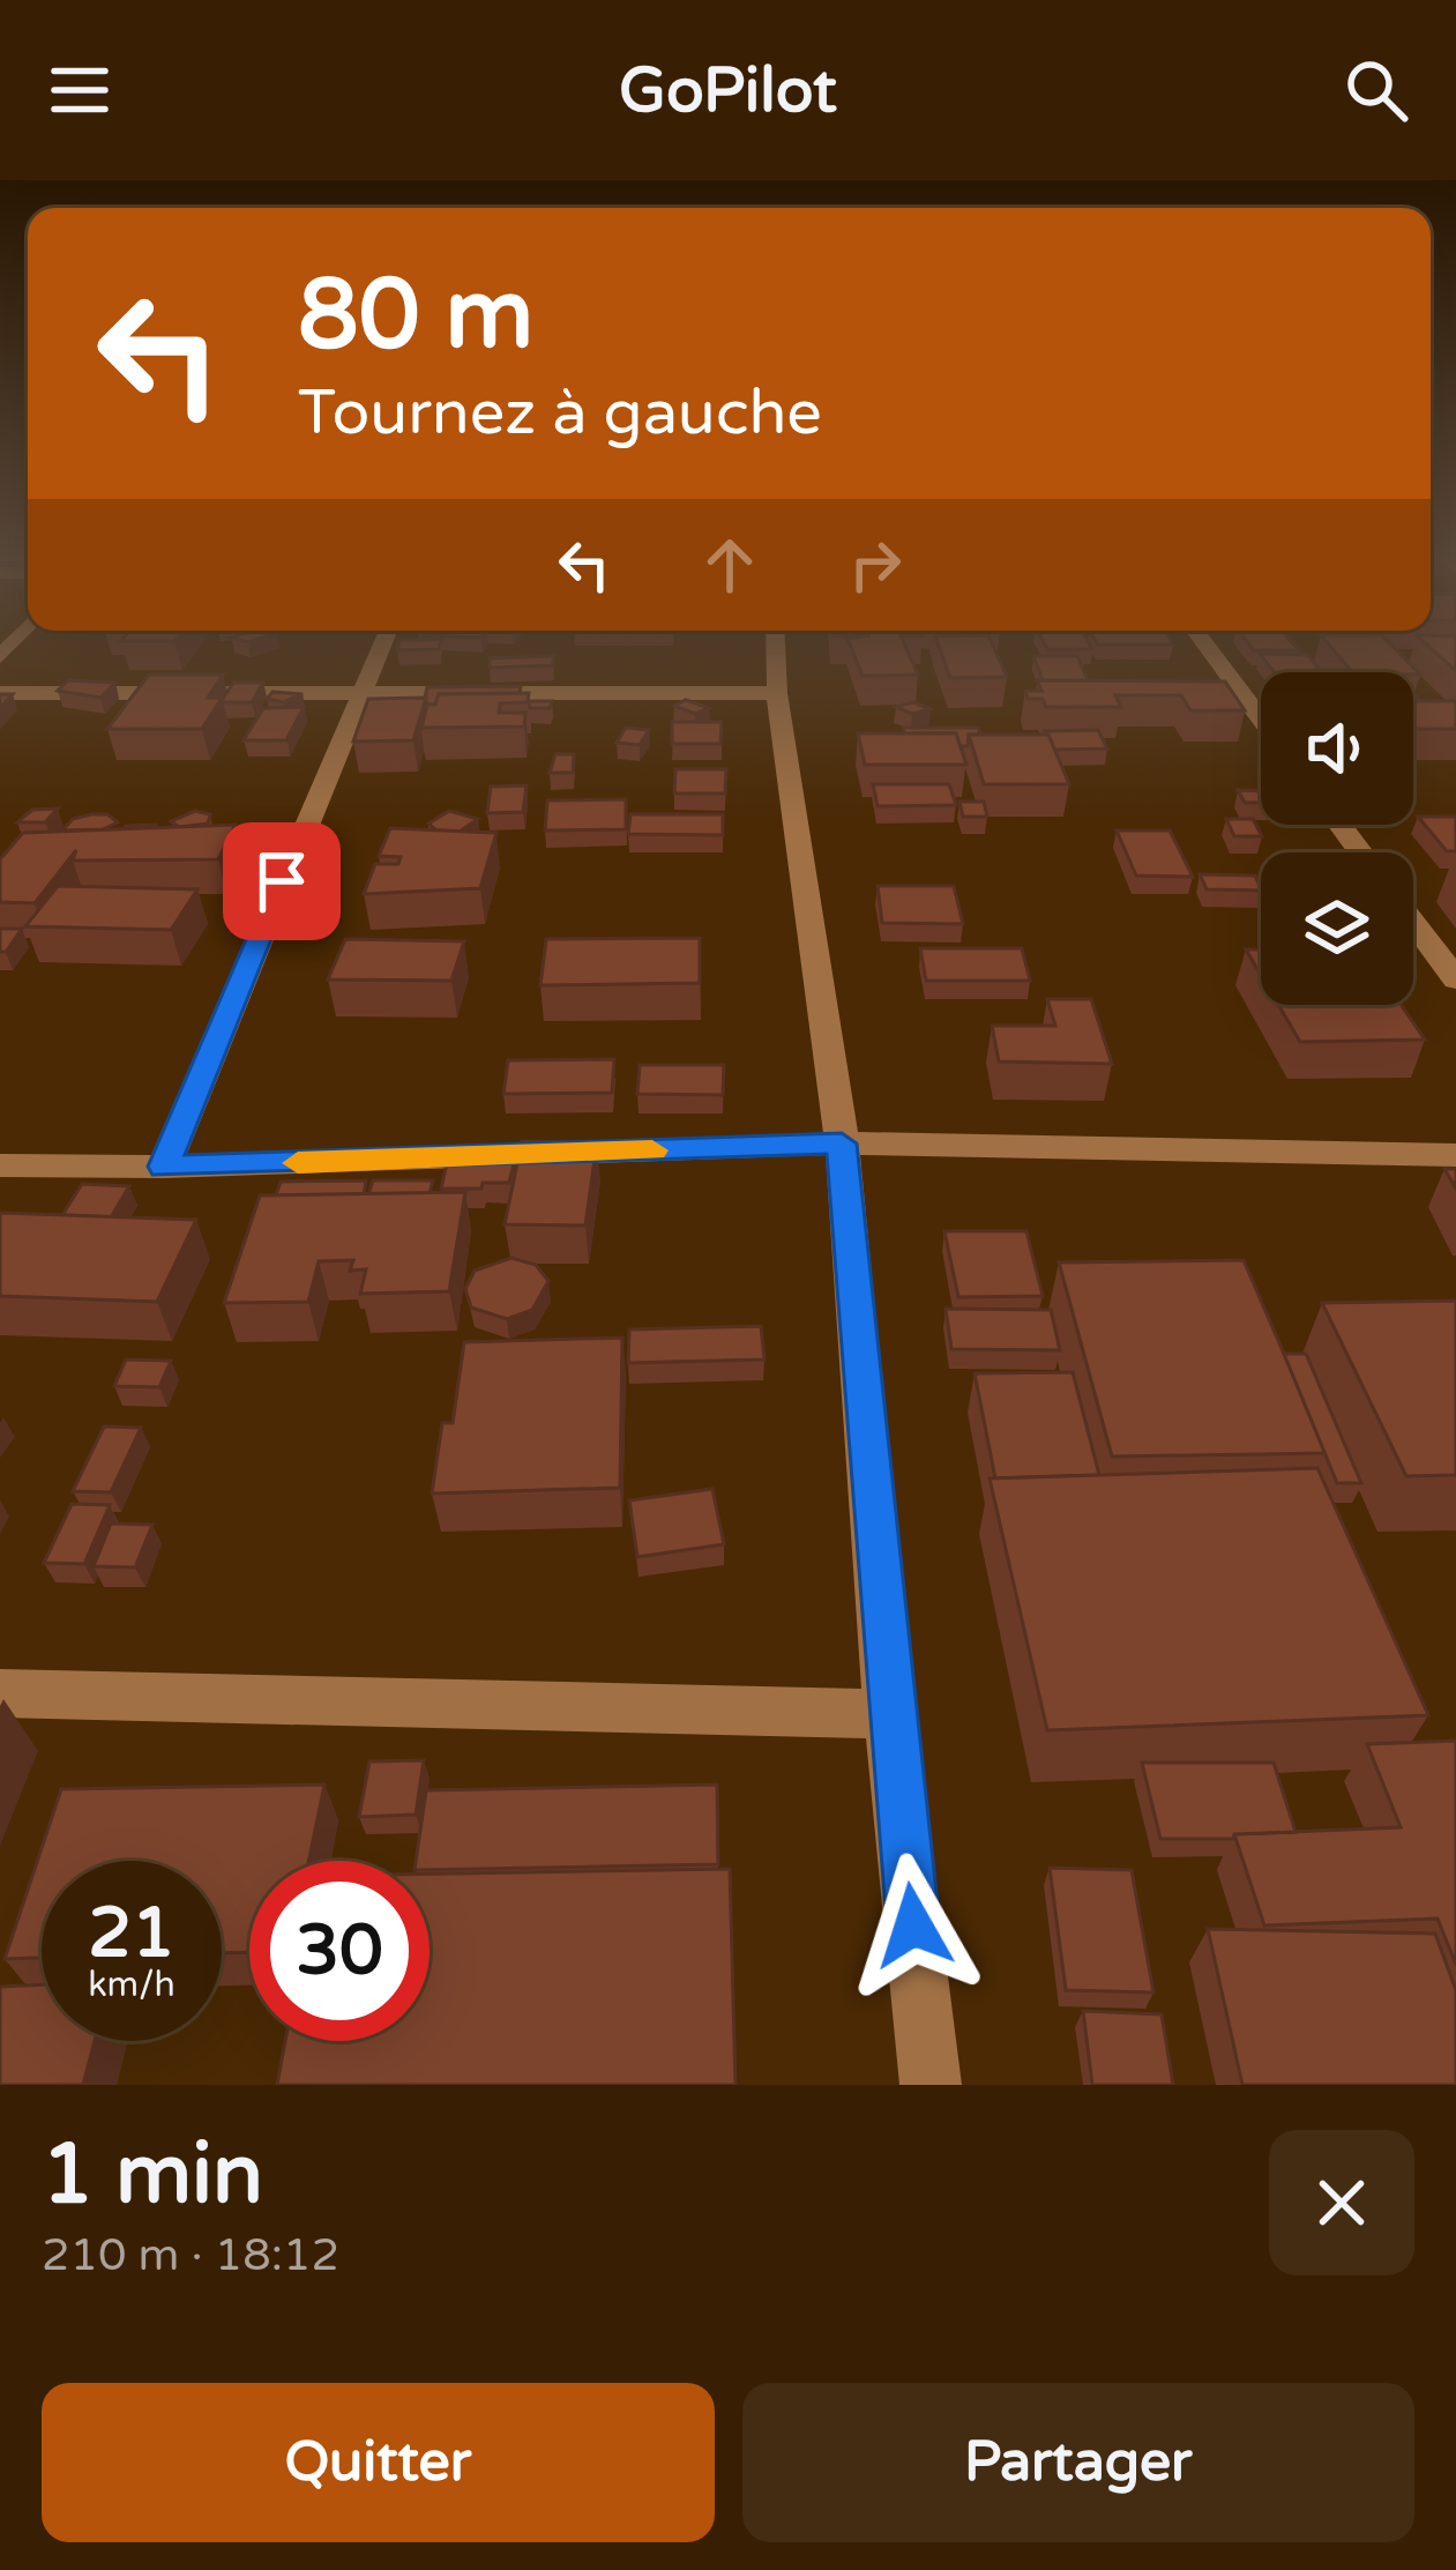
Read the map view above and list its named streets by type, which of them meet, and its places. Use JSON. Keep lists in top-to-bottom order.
{
  "page": {
    "header": "GoPilot",
    "turn": ["80 m", "Tournez à gauche"],
    "speed": "21 km/h",
    "limit": "30",
    "heading": ["1 min", "210 m · 18:12"],
    "buttons": ["Quitter", "Partager"]
  }
}
